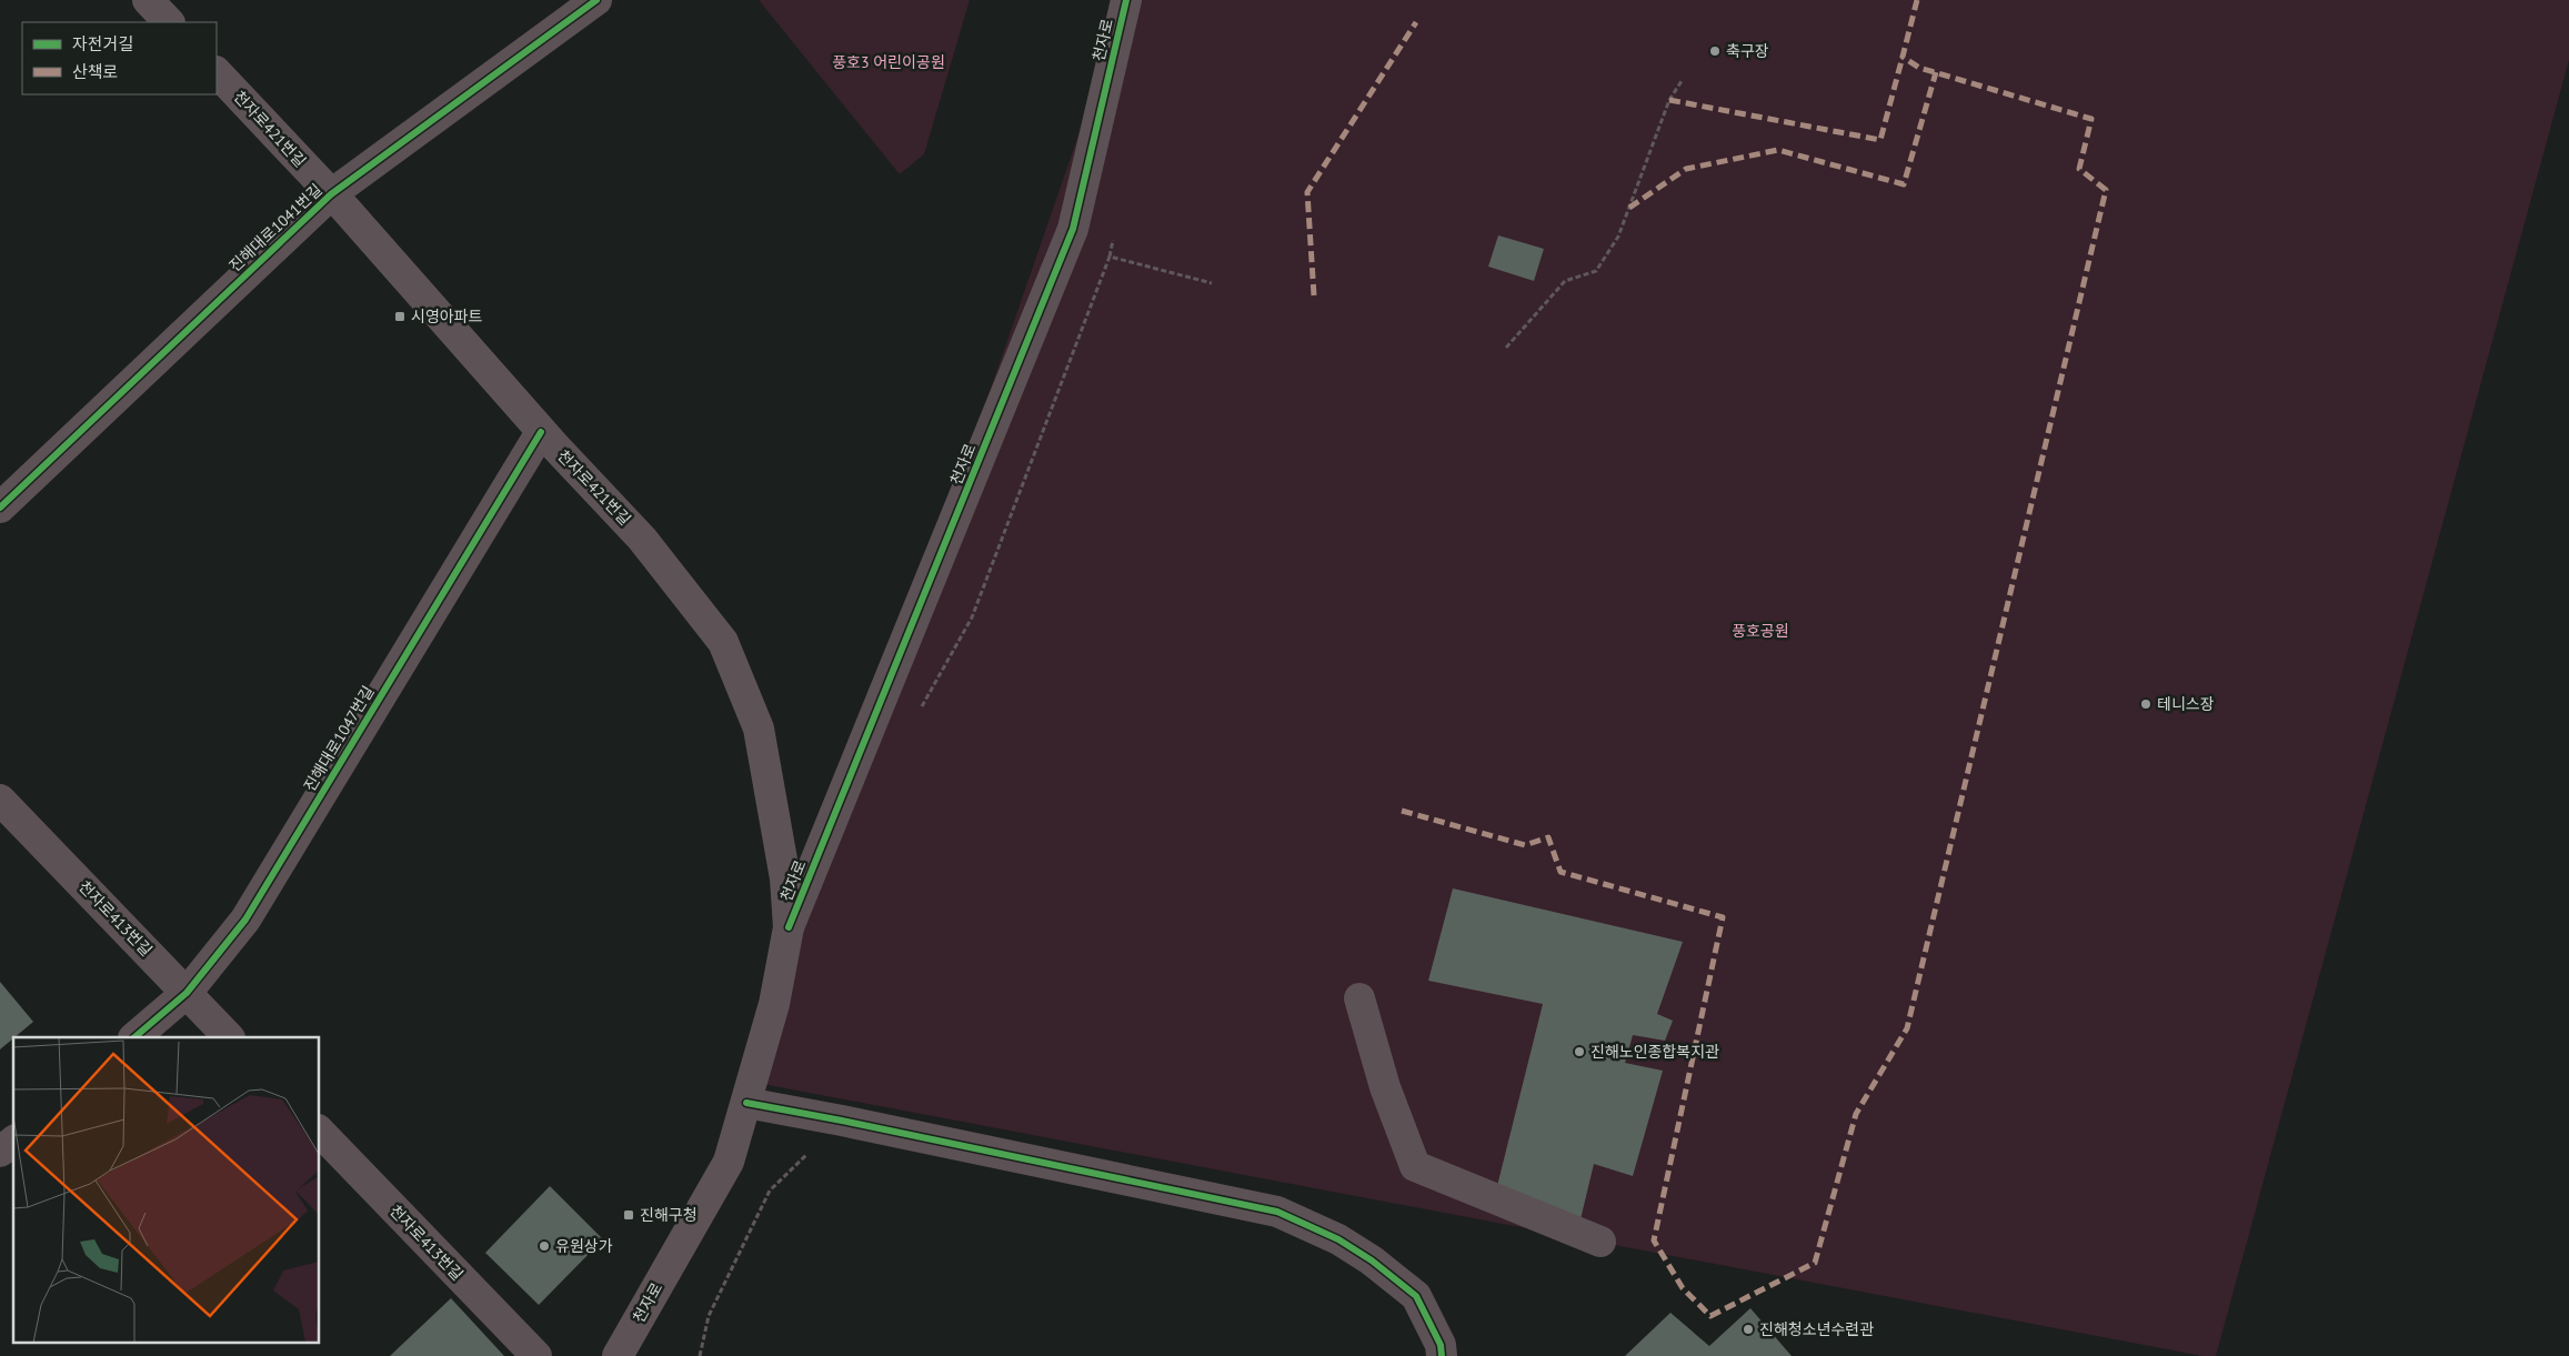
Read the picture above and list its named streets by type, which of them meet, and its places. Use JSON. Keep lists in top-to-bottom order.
{
  "streets": {
    "main road": ["천자로", "천자로421번길"],
    "street": ["진해대로1041번길", "진해대로1047번길", "천자로413번길"]
  },
  "crossings": [
    ["천자로", "천자로421번길"],
    ["천자로421번길", "진해대로1041번길"],
    ["천자로421번길", "진해대로1047번길"],
    ["진해대로1047번길", "천자로413번길"]
  ],
  "parks": ["풍호3 어린이공원", "풍호공원"],
  "places": {
    "other": [
      "축구장",
      "테니스장",
      "진해노인종합복지관",
      "유원상가",
      "진해청소년수련관"
    ],
    "transit": ["시영아파트", "진해구청"]
  },
  "legend": ["자전거길", "산책로"]
}
